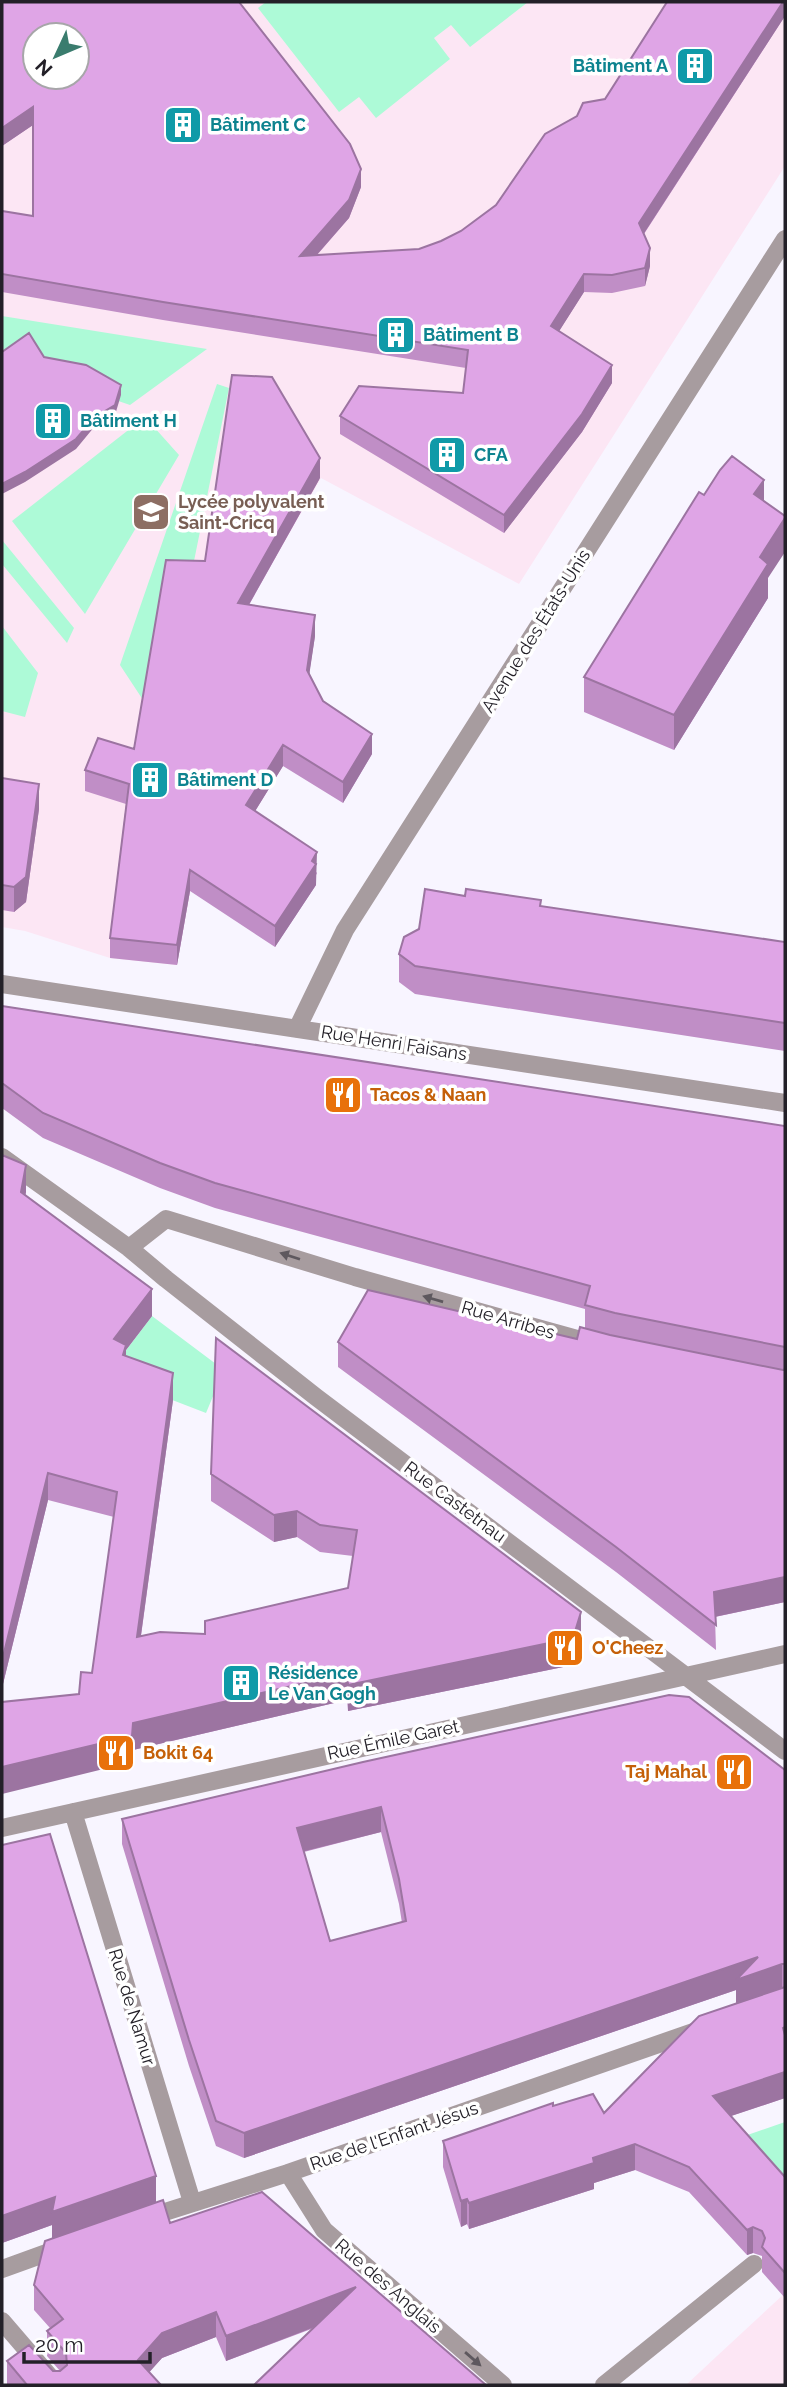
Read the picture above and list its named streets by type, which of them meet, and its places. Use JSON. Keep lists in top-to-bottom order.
{
  "streets": {
    "street": [
      "Avenue des États-Unis",
      "Rue Henri Faisans",
      "Rue Arribes",
      "Rue Castetnau",
      "Rue Émile Garet",
      "Rue de Namur",
      "Rue de l'Enfant Jésus",
      "Rue des Anglais"
    ]
  },
  "crossings": [
    ["Avenue des États-Unis", "Rue Henri Faisans"],
    ["Rue Arribes", "Rue Castetnau"],
    ["Rue Castetnau", "Rue Émile Garet"],
    ["Rue Émile Garet", "Rue de Namur"],
    ["Rue de Namur", "Rue de l'Enfant Jésus"],
    ["Rue de l'Enfant Jésus", "Rue des Anglais"]
  ],
  "one_way": ["Rue Arribes", "Rue des Anglais"],
  "places": {
    "building": [
      "Bâtiment A",
      "Bâtiment C",
      "Bâtiment B",
      "Bâtiment H",
      "CFA",
      "Bâtiment D",
      "Résidence Le Van Gogh"
    ],
    "school or university": ["Lycée polyvalent Saint-Cricq"],
    "restaurant": [
      "Tacos & Naan",
      "O'Cheez",
      "Bokit 64",
      "Taj Mahal"
    ]
  },
  "scale_bar": "20 m",
  "north": "bottom left"
}
